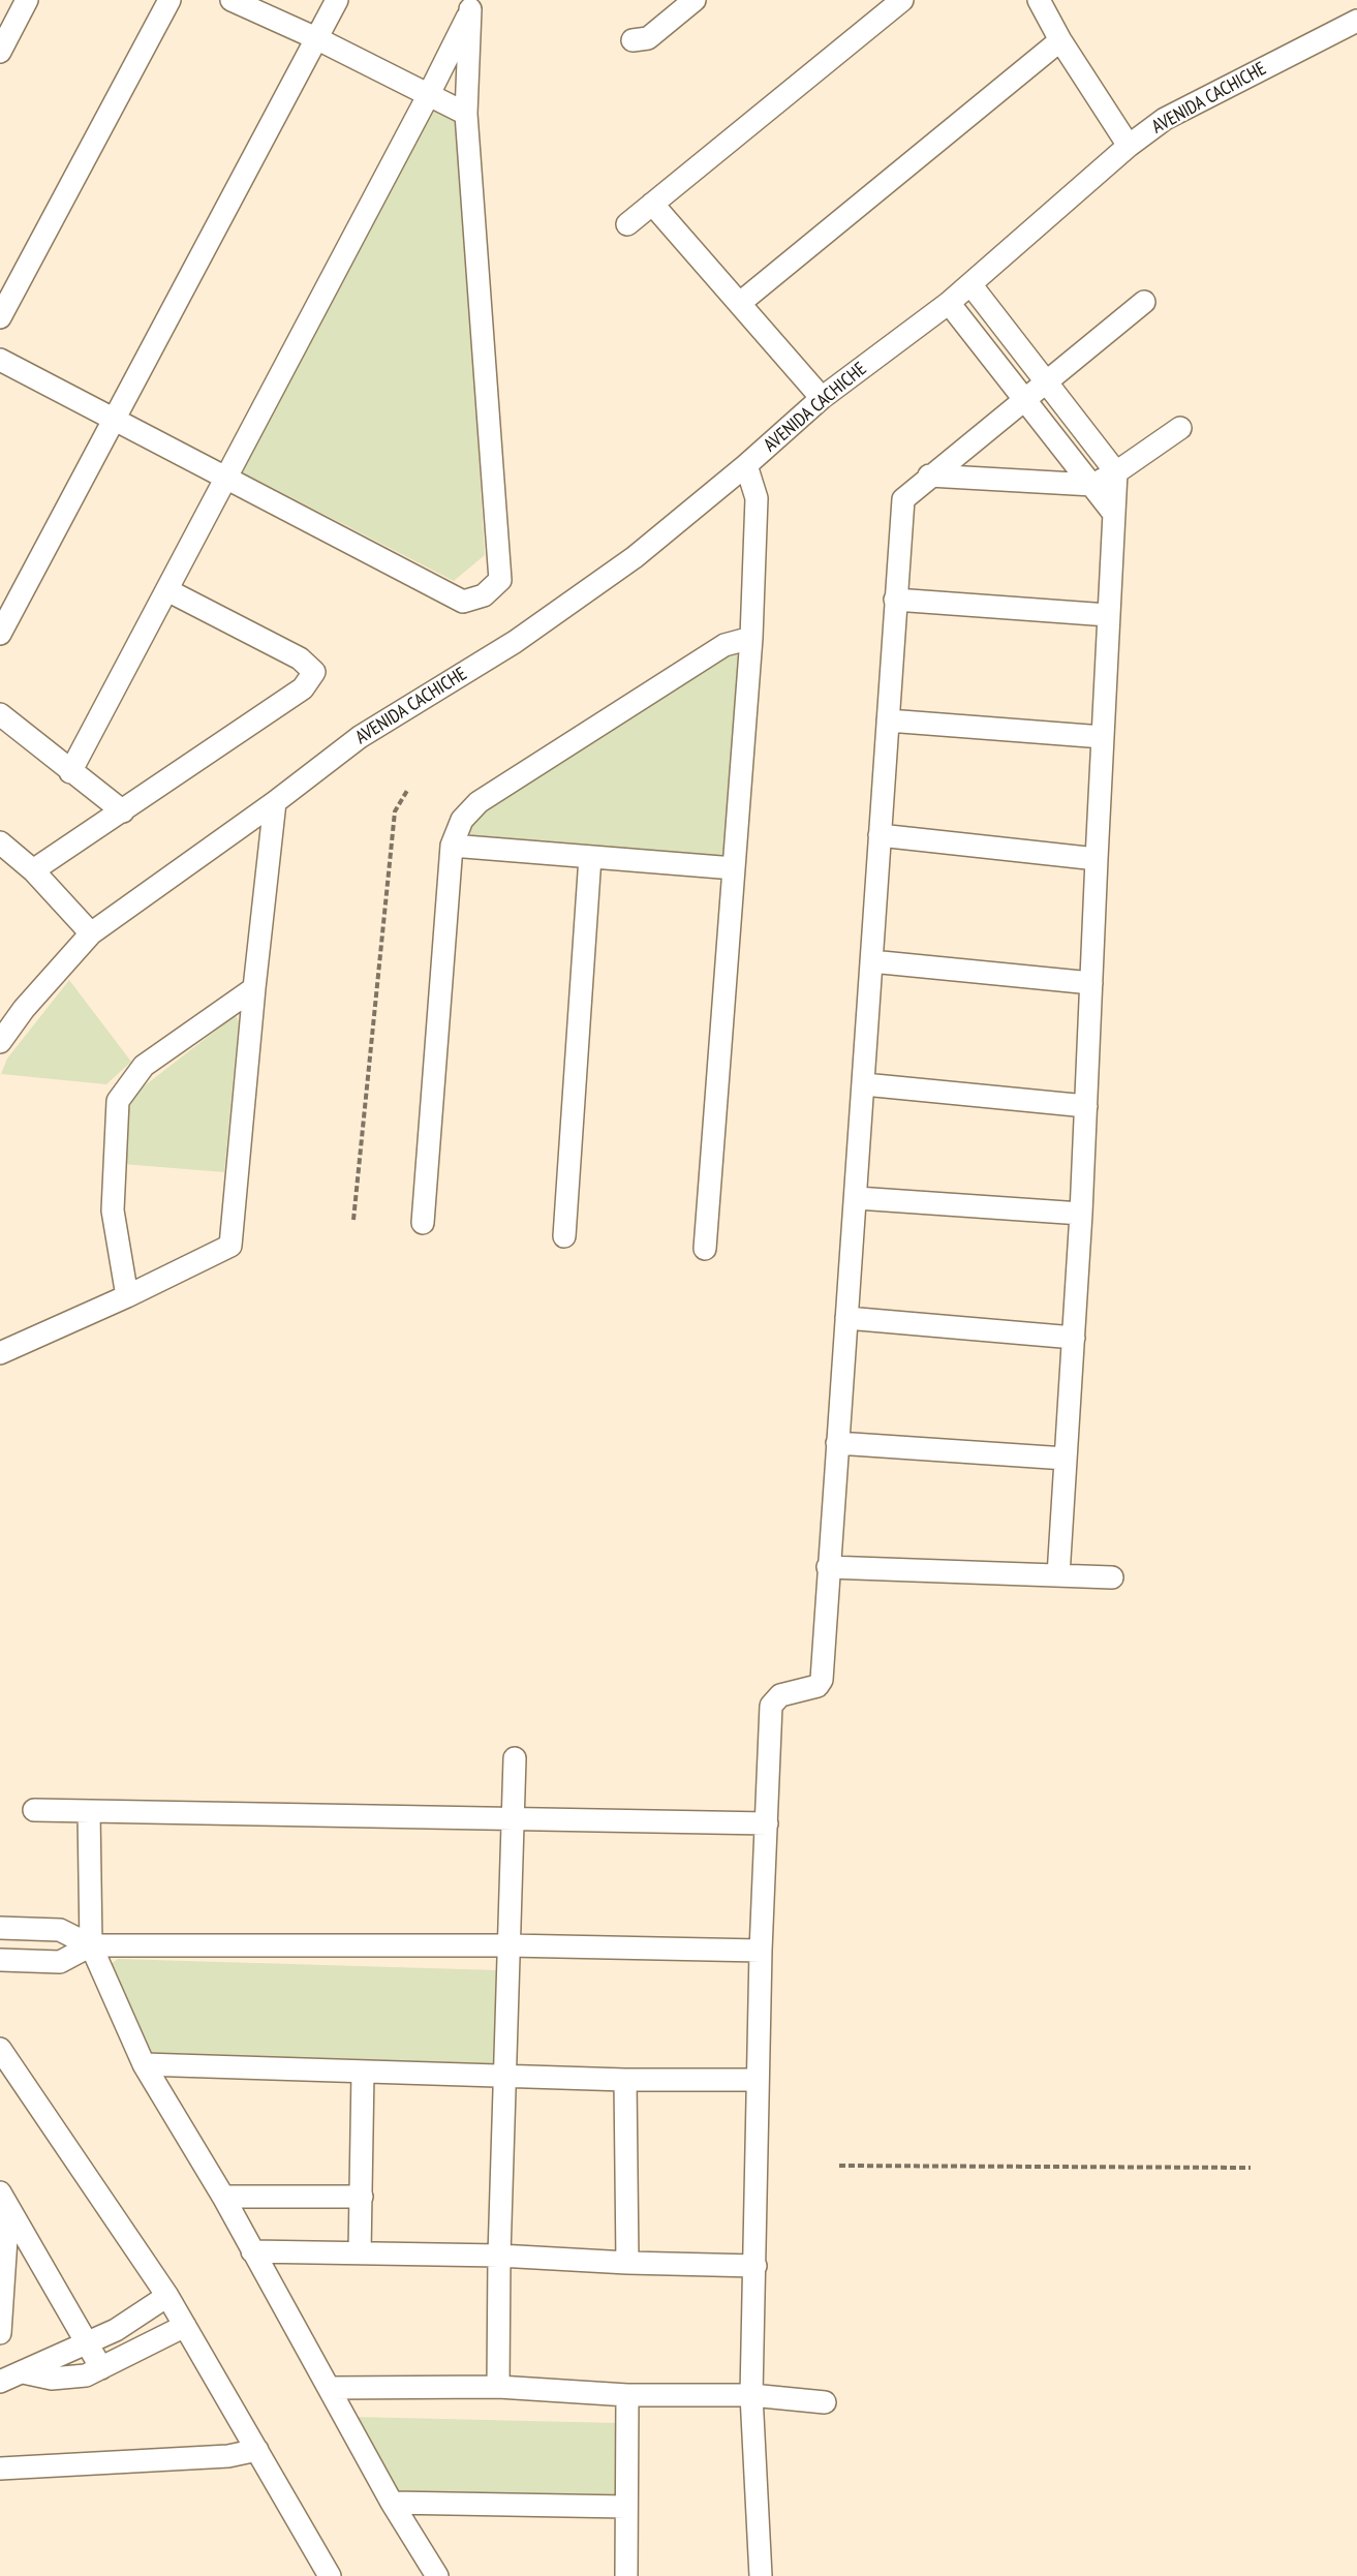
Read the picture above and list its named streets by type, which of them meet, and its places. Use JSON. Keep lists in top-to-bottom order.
{
  "streets": {
    "street": ["AVENIDA CACHICHE"]
  }
}
